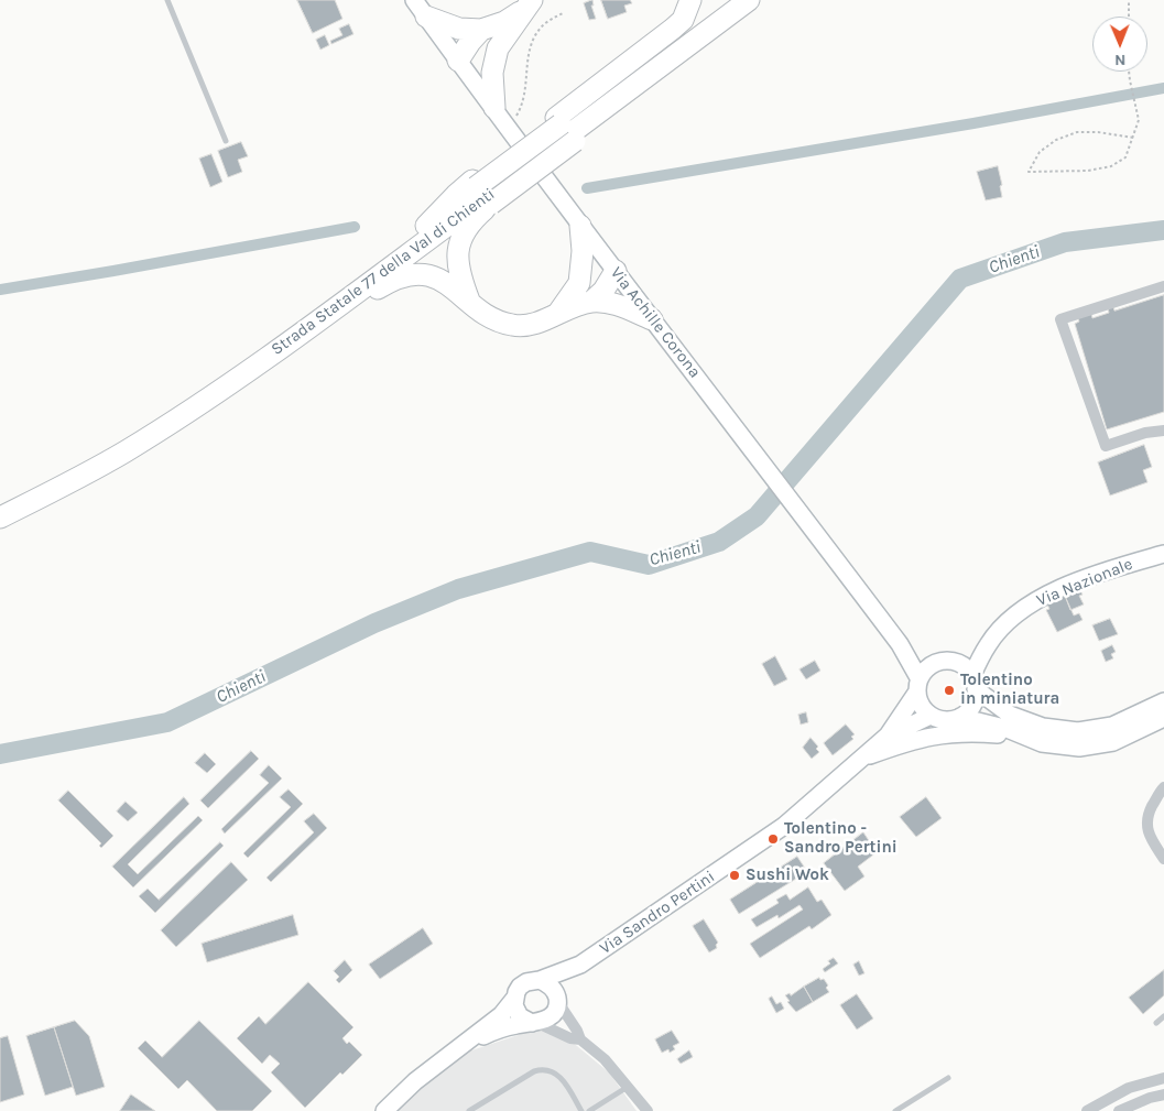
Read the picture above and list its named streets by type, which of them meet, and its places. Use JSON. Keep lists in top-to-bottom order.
{
  "streets": {
    "highway": ["Strada Statale 77 della Val di Chienti"],
    "main road": ["Via Achille Corona", "Via Nazionale", "Via Sandro Pertini"]
  },
  "crossings": [
    ["Via Achille Corona", "Via Nazionale"],
    ["Via Achille Corona", "Via Sandro Pertini"],
    ["Via Nazionale", "Via Sandro Pertini"]
  ],
  "water": ["Chienti"],
  "places": ["Tolentino in miniatura", "Tolentino - Sandro Pertini", "Sushi Wok"],
  "north": "bottom"
}
